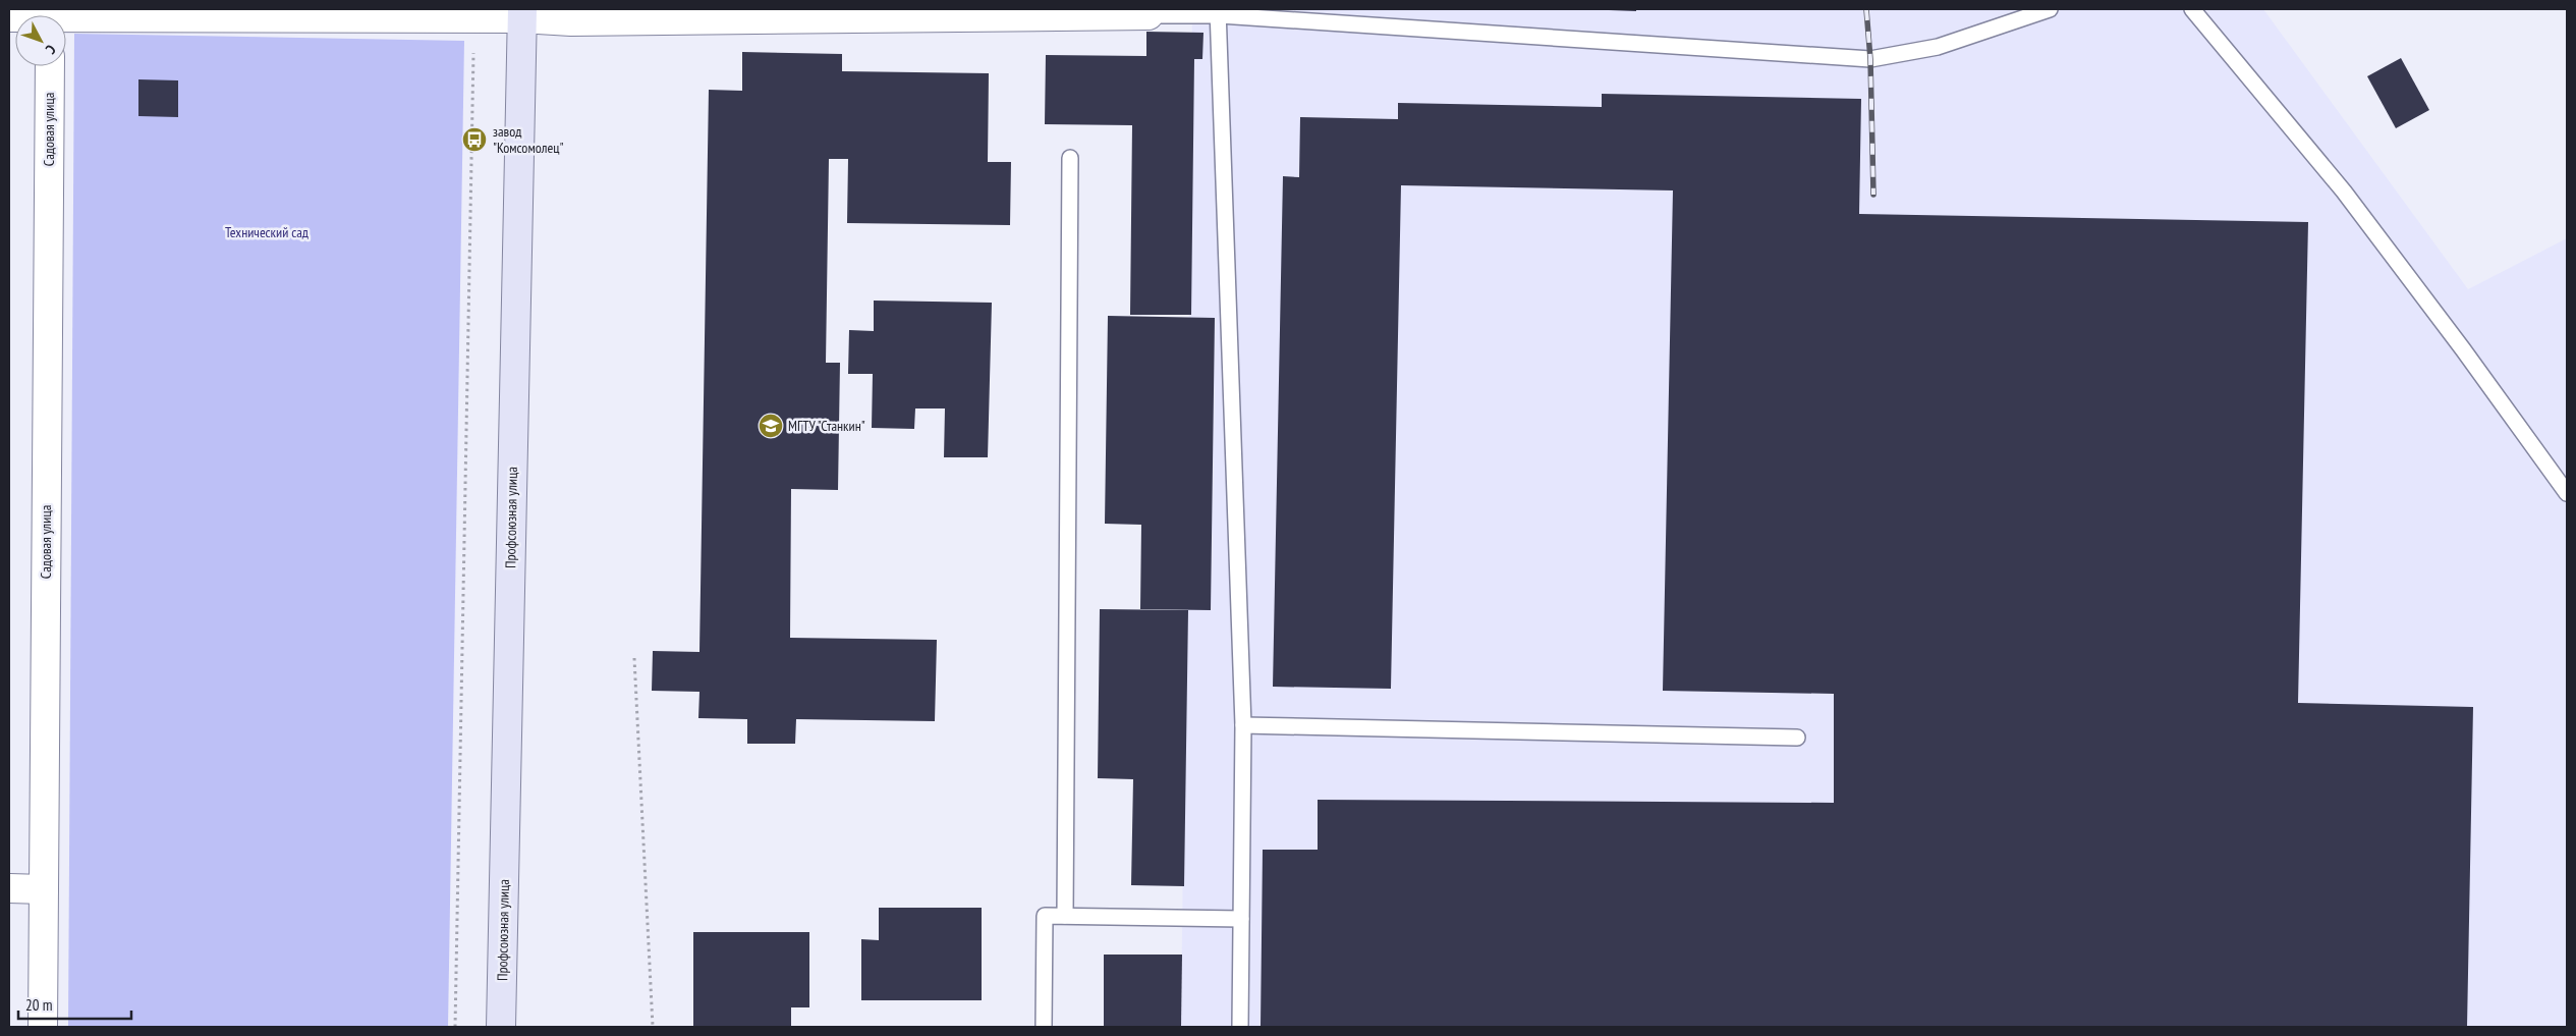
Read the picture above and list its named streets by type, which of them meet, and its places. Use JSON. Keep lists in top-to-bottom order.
{
  "streets": {
    "main road": ["Профсоюзная улица"],
    "street": ["Садовая улица"]
  },
  "parks": ["Технический сад"],
  "places": {
    "bus stop": ["завод \"Комсомолец\""],
    "school or university": ["МГТУ \"Станкин\""]
  },
  "scale_bar": "20 m",
  "north": "bottom right"
}
